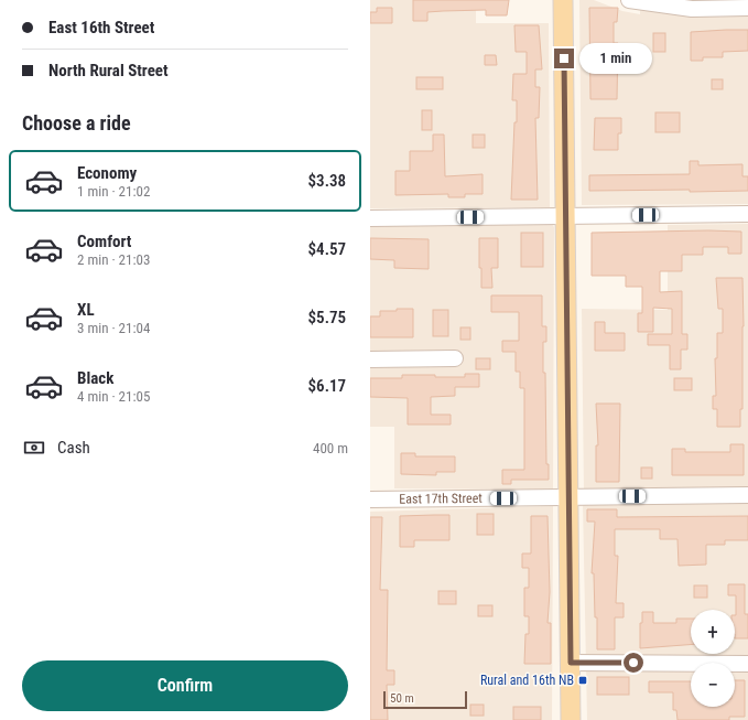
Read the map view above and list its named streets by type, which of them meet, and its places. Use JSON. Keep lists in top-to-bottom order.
{
  "streets": {
    "street": ["East 17th Street"]
  },
  "places": {
    "transit": ["Rural and 16th NB"]
  },
  "scale_bar": "50 m",
  "page": {
    "banner": ["East 16th Street", "North Rural Street"],
    "bubble": "1 min",
    "heading": "Choose a ride",
    "list": [
      {
        "name": "Economy",
        "note": "1 min · 21:02",
        "value": "$3.38"
      },
      {
        "name": "Comfort",
        "note": "2 min · 21:03",
        "value": "$4.57"
      },
      {
        "name": "XL",
        "note": "3 min · 21:04",
        "value": "$5.75"
      },
      {
        "name": "Black",
        "note": "4 min · 21:05",
        "value": "$6.17"
      }
    ],
    "pay": ["Cash", "400 m"],
    "map_buttons": ["+", "−"],
    "buttons": "Confirm",
    "scale": "50 m"
  }
}
